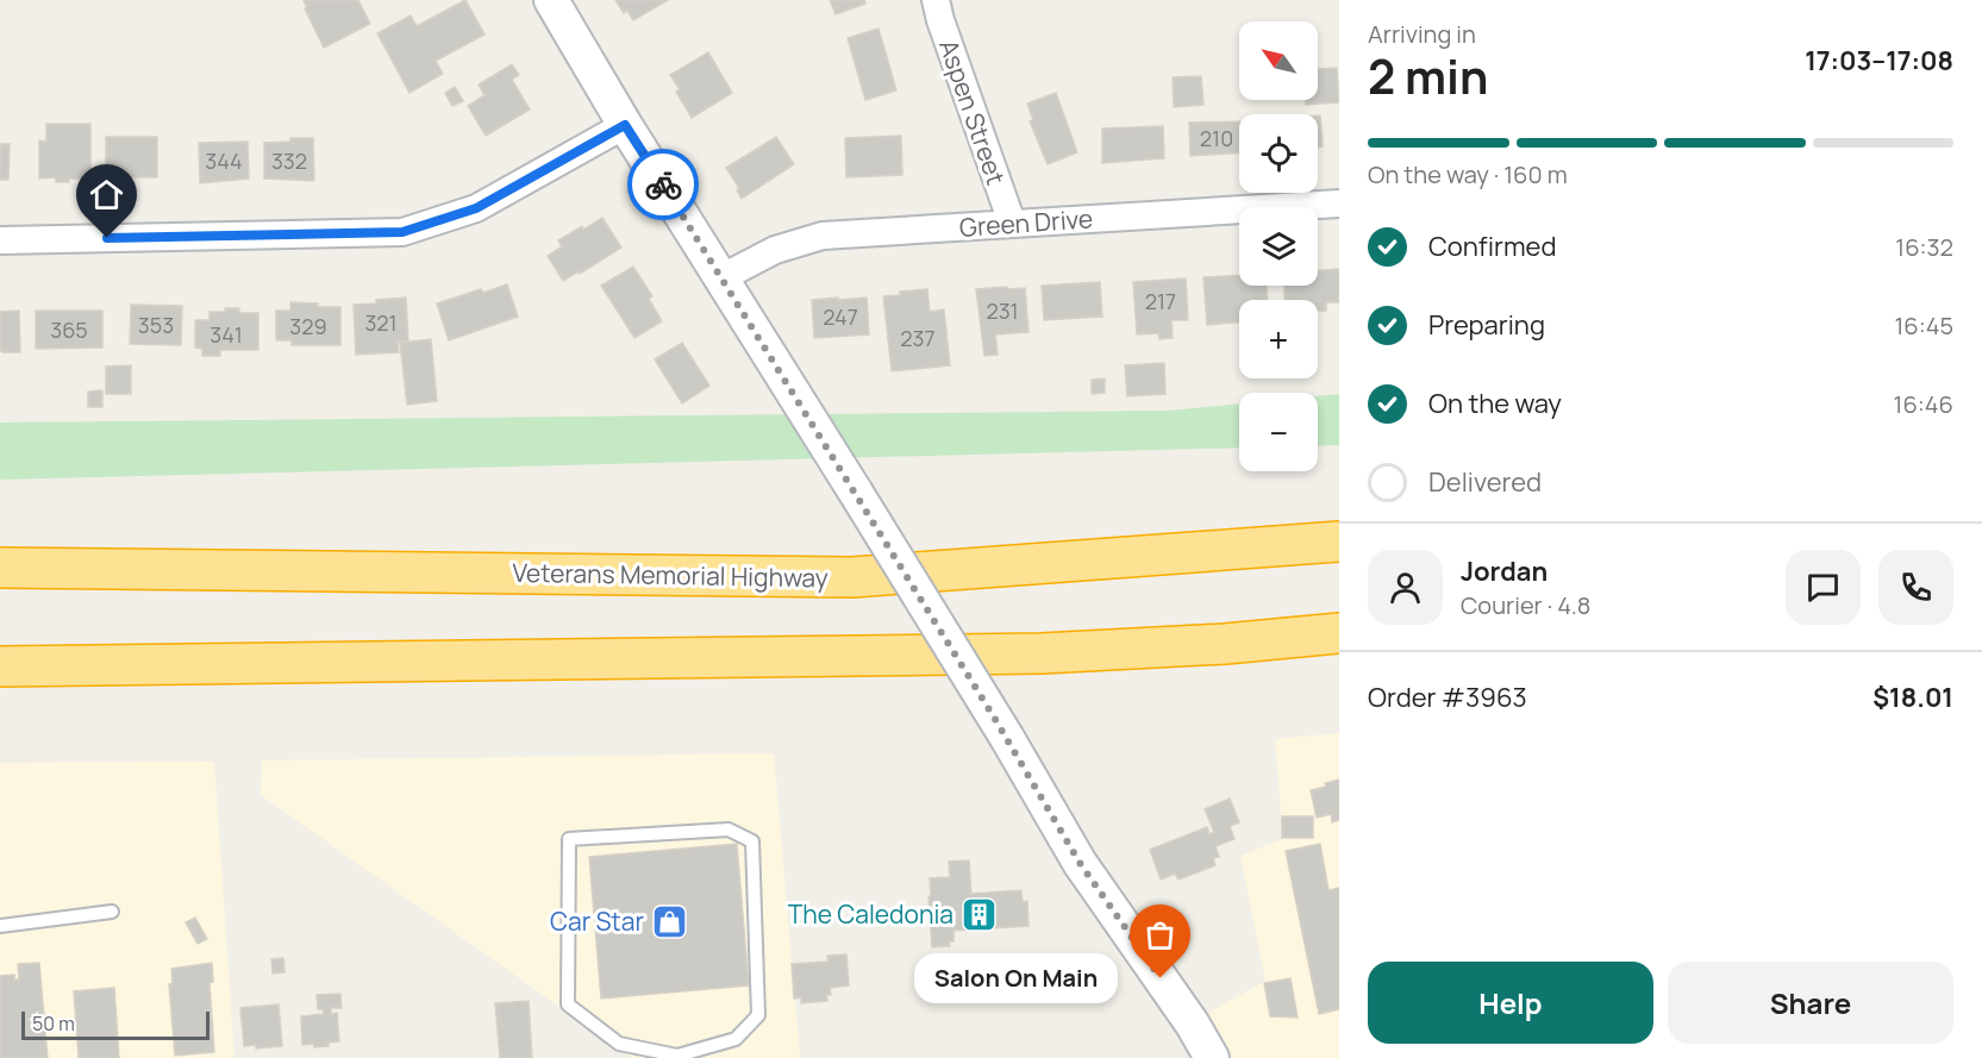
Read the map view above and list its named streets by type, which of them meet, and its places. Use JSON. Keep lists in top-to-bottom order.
{
  "streets": {
    "highway": ["Veterans Memorial Highway"],
    "street": ["Aspen Street", "Green Drive"]
  },
  "crossings": [
    ["Aspen Street", "Green Drive"]
  ],
  "places": {
    "building": ["The Caledonia"],
    "shop": ["Car Star"],
    "other": ["Salon On Main"]
  },
  "house_numbers": [
    "210",
    "344",
    "332",
    "217",
    "231",
    "247",
    "321",
    "353",
    "329",
    "365",
    "341",
    "237"
  ],
  "scale_bar": "50 m",
  "north": "top left",
  "page": {
    "heading": ["2 min", "Arriving in", "17:03–17:08"],
    "panel": [
      "Jordan",
      "Courier · 4.8",
      "Order #3963",
      "$18.01"
    ],
    "map_buttons": ["+", "−"],
    "bar": "On the way · 160 m",
    "list": [
      ["Confirmed", "16:32"],
      ["Preparing", "16:45"],
      ["On the way", "16:46"],
      "Delivered"
    ],
    "buttons": ["Help", "Share"],
    "bubble": "Salon On Main",
    "scale": "50 m"
  }
}
